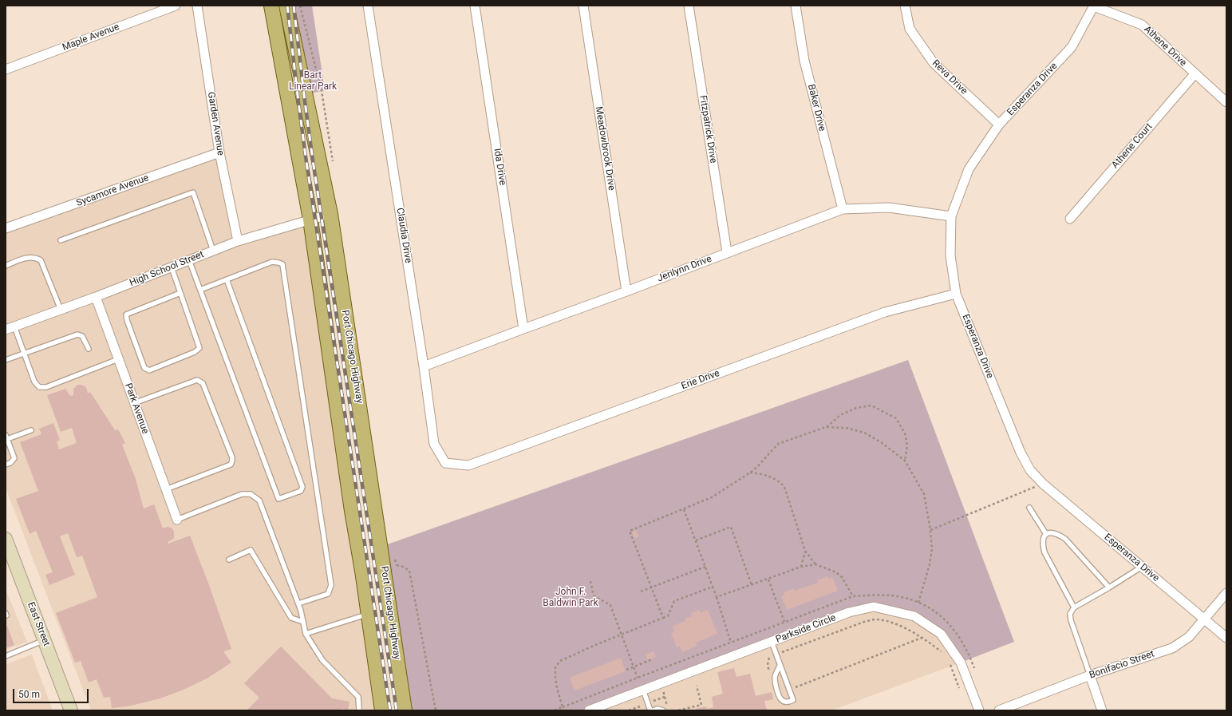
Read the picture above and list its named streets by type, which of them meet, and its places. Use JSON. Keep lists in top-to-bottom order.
{
  "streets": {
    "main road": ["Port Chicago Highway"],
    "street": [
      "Maple Avenue",
      "Athene Drive",
      "Reva Drive",
      "Esperanza Drive",
      "Baker Drive",
      "Garden Avenue",
      "Fitzpatrick Drive",
      "Athene Court",
      "Meadowbrook Drive",
      "Ida Drive",
      "Sycamore Avenue",
      "Claudia Drive",
      "High School Street",
      "Jerilynn Drive",
      "Erie Drive",
      "Park Avenue",
      "East Street",
      "Parkside Circle",
      "Bonifacio Street"
    ]
  },
  "crossings": [
    ["Athene Drive", "Esperanza Drive"],
    ["Athene Drive", "Athene Court"],
    ["Reva Drive", "Esperanza Drive"],
    ["Esperanza Drive", "Jerilynn Drive"],
    ["Esperanza Drive", "Erie Drive"],
    ["Esperanza Drive", "Bonifacio Street"],
    ["Baker Drive", "Jerilynn Drive"],
    ["Garden Avenue", "Sycamore Avenue"],
    ["Garden Avenue", "High School Street"],
    ["Fitzpatrick Drive", "Jerilynn Drive"],
    ["Meadowbrook Drive", "Jerilynn Drive"],
    ["Ida Drive", "Jerilynn Drive"],
    ["Claudia Drive", "Jerilynn Drive"],
    ["Claudia Drive", "Erie Drive"],
    ["High School Street", "Port Chicago Highway"],
    ["High School Street", "Park Avenue"]
  ],
  "parks": ["Bart Linear Park", "John F. Baldwin Park"],
  "scale_bar": "50 m"
}
